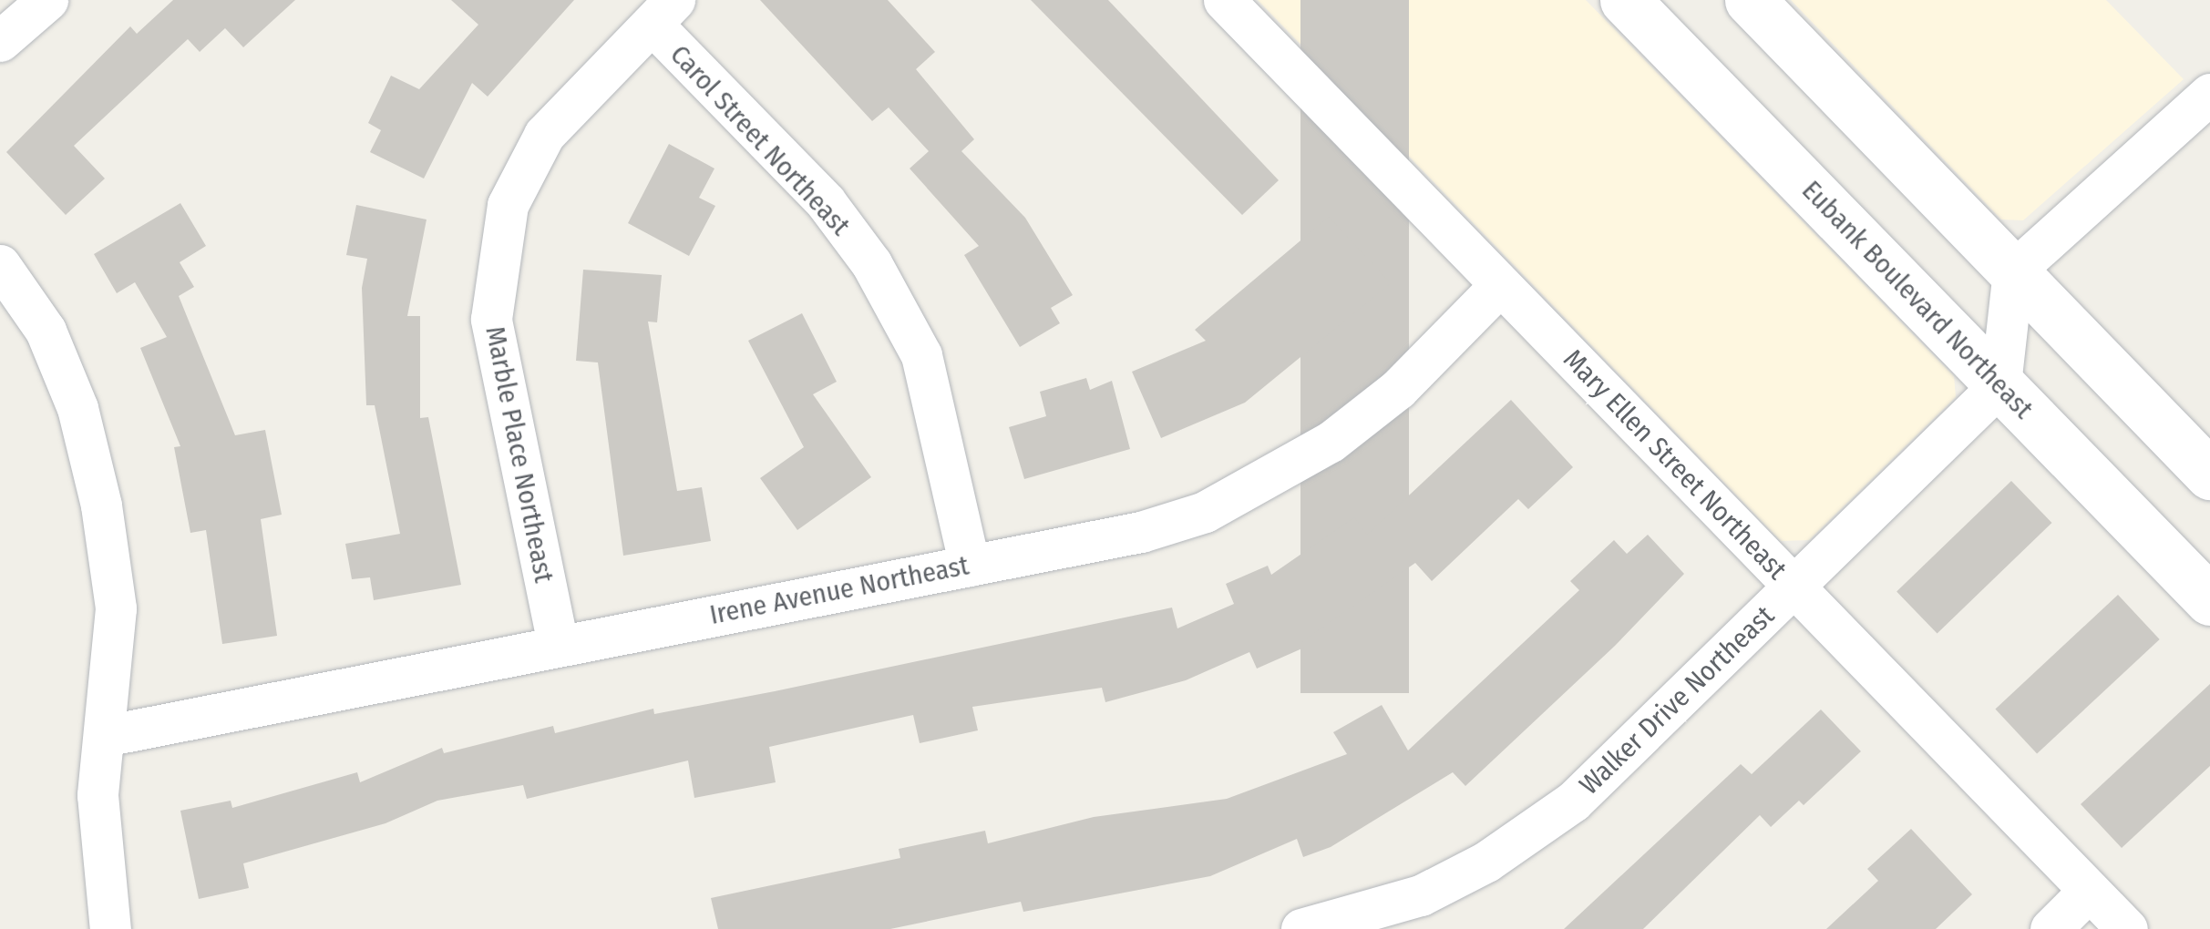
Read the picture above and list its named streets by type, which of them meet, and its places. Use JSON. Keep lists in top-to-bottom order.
{
  "streets": {
    "main road": ["Eubank Boulevard Northeast"],
    "street": [
      "Carol Street Northeast",
      "Marble Place Northeast",
      "Mary Ellen Street Northeast",
      "Irene Avenue Northeast",
      "Walker Drive Northeast"
    ]
  },
  "crossings": [
    ["Carol Street Northeast", "Marble Place Northeast"],
    ["Carol Street Northeast", "Irene Avenue Northeast"],
    ["Eubank Boulevard Northeast", "Walker Drive Northeast"],
    ["Marble Place Northeast", "Irene Avenue Northeast"],
    ["Mary Ellen Street Northeast", "Irene Avenue Northeast"],
    ["Mary Ellen Street Northeast", "Walker Drive Northeast"]
  ]
}
